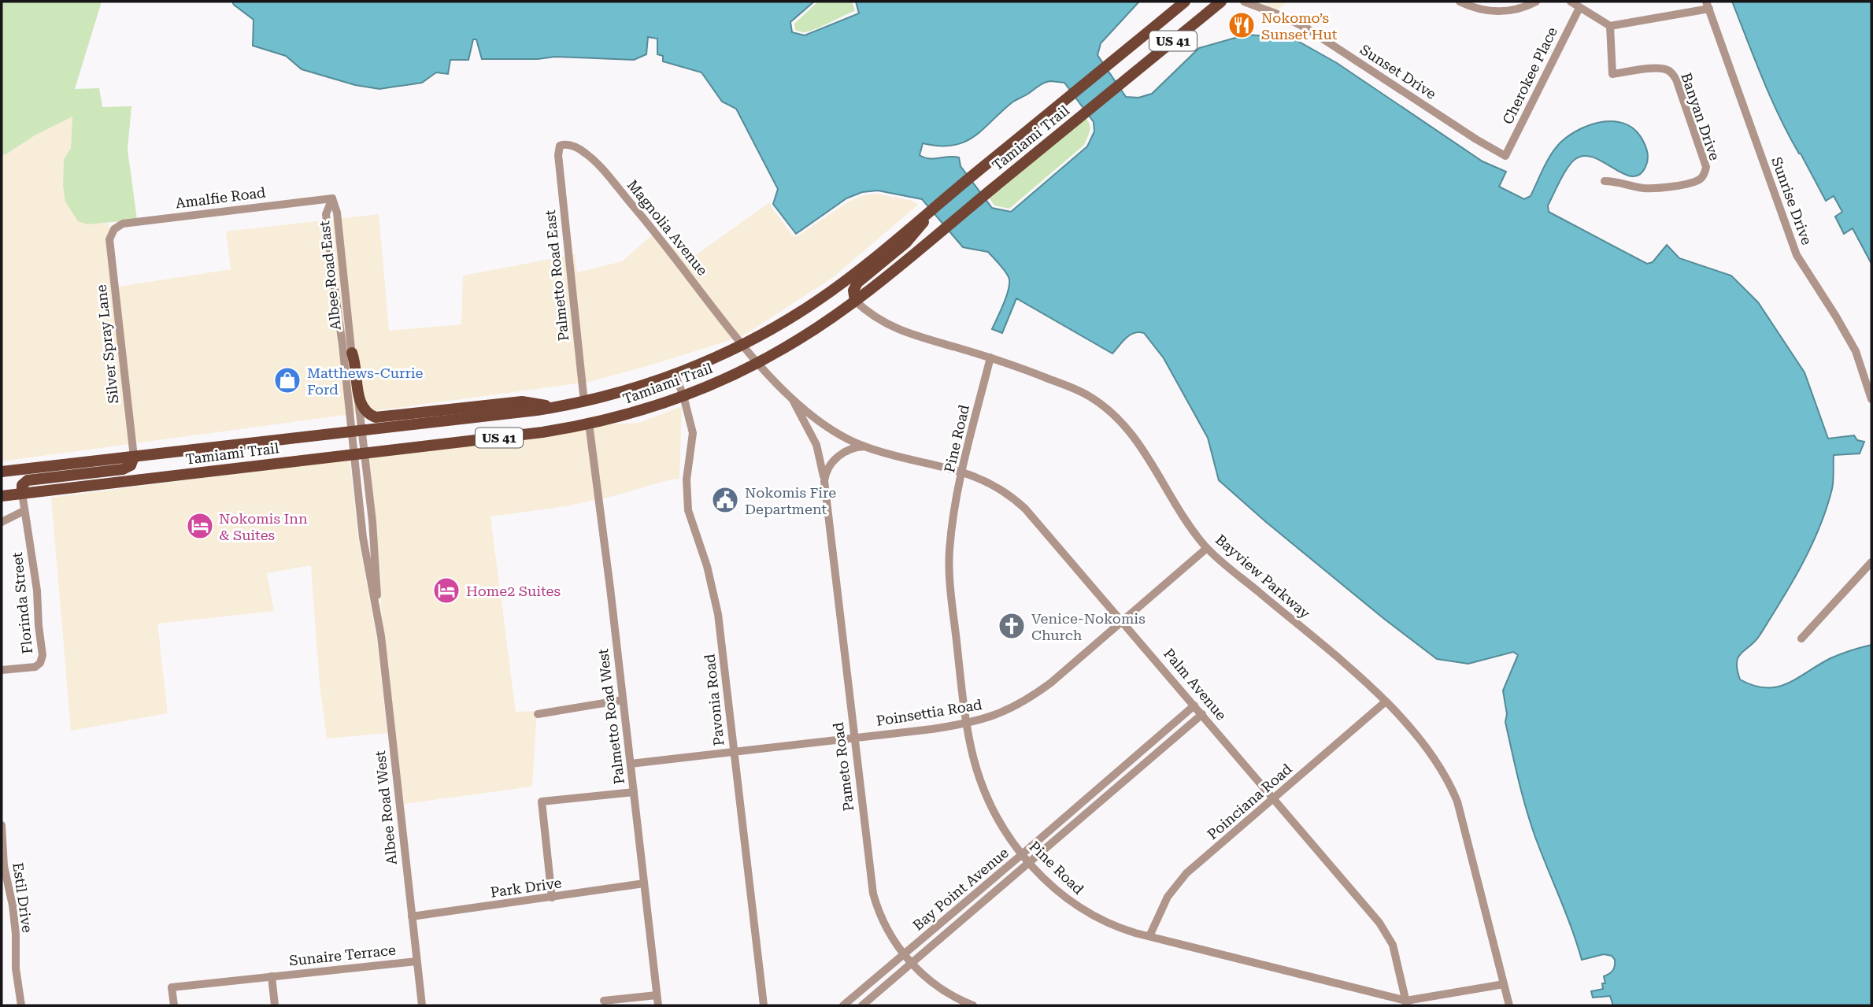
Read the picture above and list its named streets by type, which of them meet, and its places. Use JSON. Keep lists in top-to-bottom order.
{
  "streets": {
    "main road": ["US 41", "Tamiami Trail"],
    "street": [
      "Sunset Drive",
      "Cherokee Place",
      "Banyan Drive",
      "Amalfie Road",
      "Sunrise Drive",
      "Magnolia Avenue",
      "Albee Road East",
      "Palmetto Road East",
      "Silver Spray Lane",
      "Pine Road",
      "Bayview Parkway",
      "Florinda Street",
      "Palm Avenue",
      "Pavonia Road",
      "Poinsettia Road",
      "Palmetto Road West",
      "Pameto Road",
      "Poinciana Road",
      "Albee Road West",
      "Park Drive",
      "Bay Point Avenue",
      "Estil Drive",
      "Sunaire Terrace"
    ]
  },
  "crossings": [
    ["Sunset Drive", "Cherokee Place"],
    ["Tamiami Trail", "Magnolia Avenue"],
    ["Tamiami Trail", "Albee Road East"],
    ["Tamiami Trail", "Palmetto Road East"],
    ["Tamiami Trail", "Silver Spray Lane"],
    ["Tamiami Trail", "Bayview Parkway"],
    ["Tamiami Trail", "Florinda Street"],
    ["Tamiami Trail", "Palm Avenue"],
    ["Tamiami Trail", "Pavonia Road"],
    ["Tamiami Trail", "Palmetto Road West"],
    ["Tamiami Trail", "Albee Road West"],
    ["Amalfie Road", "Albee Road East"],
    ["Amalfie Road", "Silver Spray Lane"],
    ["Magnolia Avenue", "Palmetto Road East"],
    ["Magnolia Avenue", "Palm Avenue"],
    ["Albee Road East", "Albee Road West"],
    ["Pine Road", "Bayview Parkway"],
    ["Pine Road", "Palm Avenue"],
    ["Pine Road", "Poinsettia Road"],
    ["Pine Road", "Poinciana Road"],
    ["Pine Road", "Bay Point Avenue"],
    ["Bayview Parkway", "Poinsettia Road"],
    ["Bayview Parkway", "Poinciana Road"],
    ["Palm Avenue", "Poinsettia Road"],
    ["Palm Avenue", "Pameto Road"],
    ["Palm Avenue", "Poinciana Road"],
    ["Palm Avenue", "Bay Point Avenue"],
    ["Pavonia Road", "Poinsettia Road"],
    ["Poinsettia Road", "Palmetto Road West"],
    ["Poinsettia Road", "Pameto Road"],
    ["Palmetto Road West", "Park Drive"],
    ["Pameto Road", "Bay Point Avenue"],
    ["Albee Road West", "Park Drive"],
    ["Albee Road West", "Sunaire Terrace"]
  ],
  "places": {
    "restaurant": ["Nokomo’s Sunset Hut"],
    "shop": ["Matthews-Currie Ford"],
    "public building": ["Nokomis Fire Department"],
    "hotel": ["Nokomis Inn & Suites", "Home2 Suites"],
    "church": ["Venice-Nokomis Church"]
  }
}
